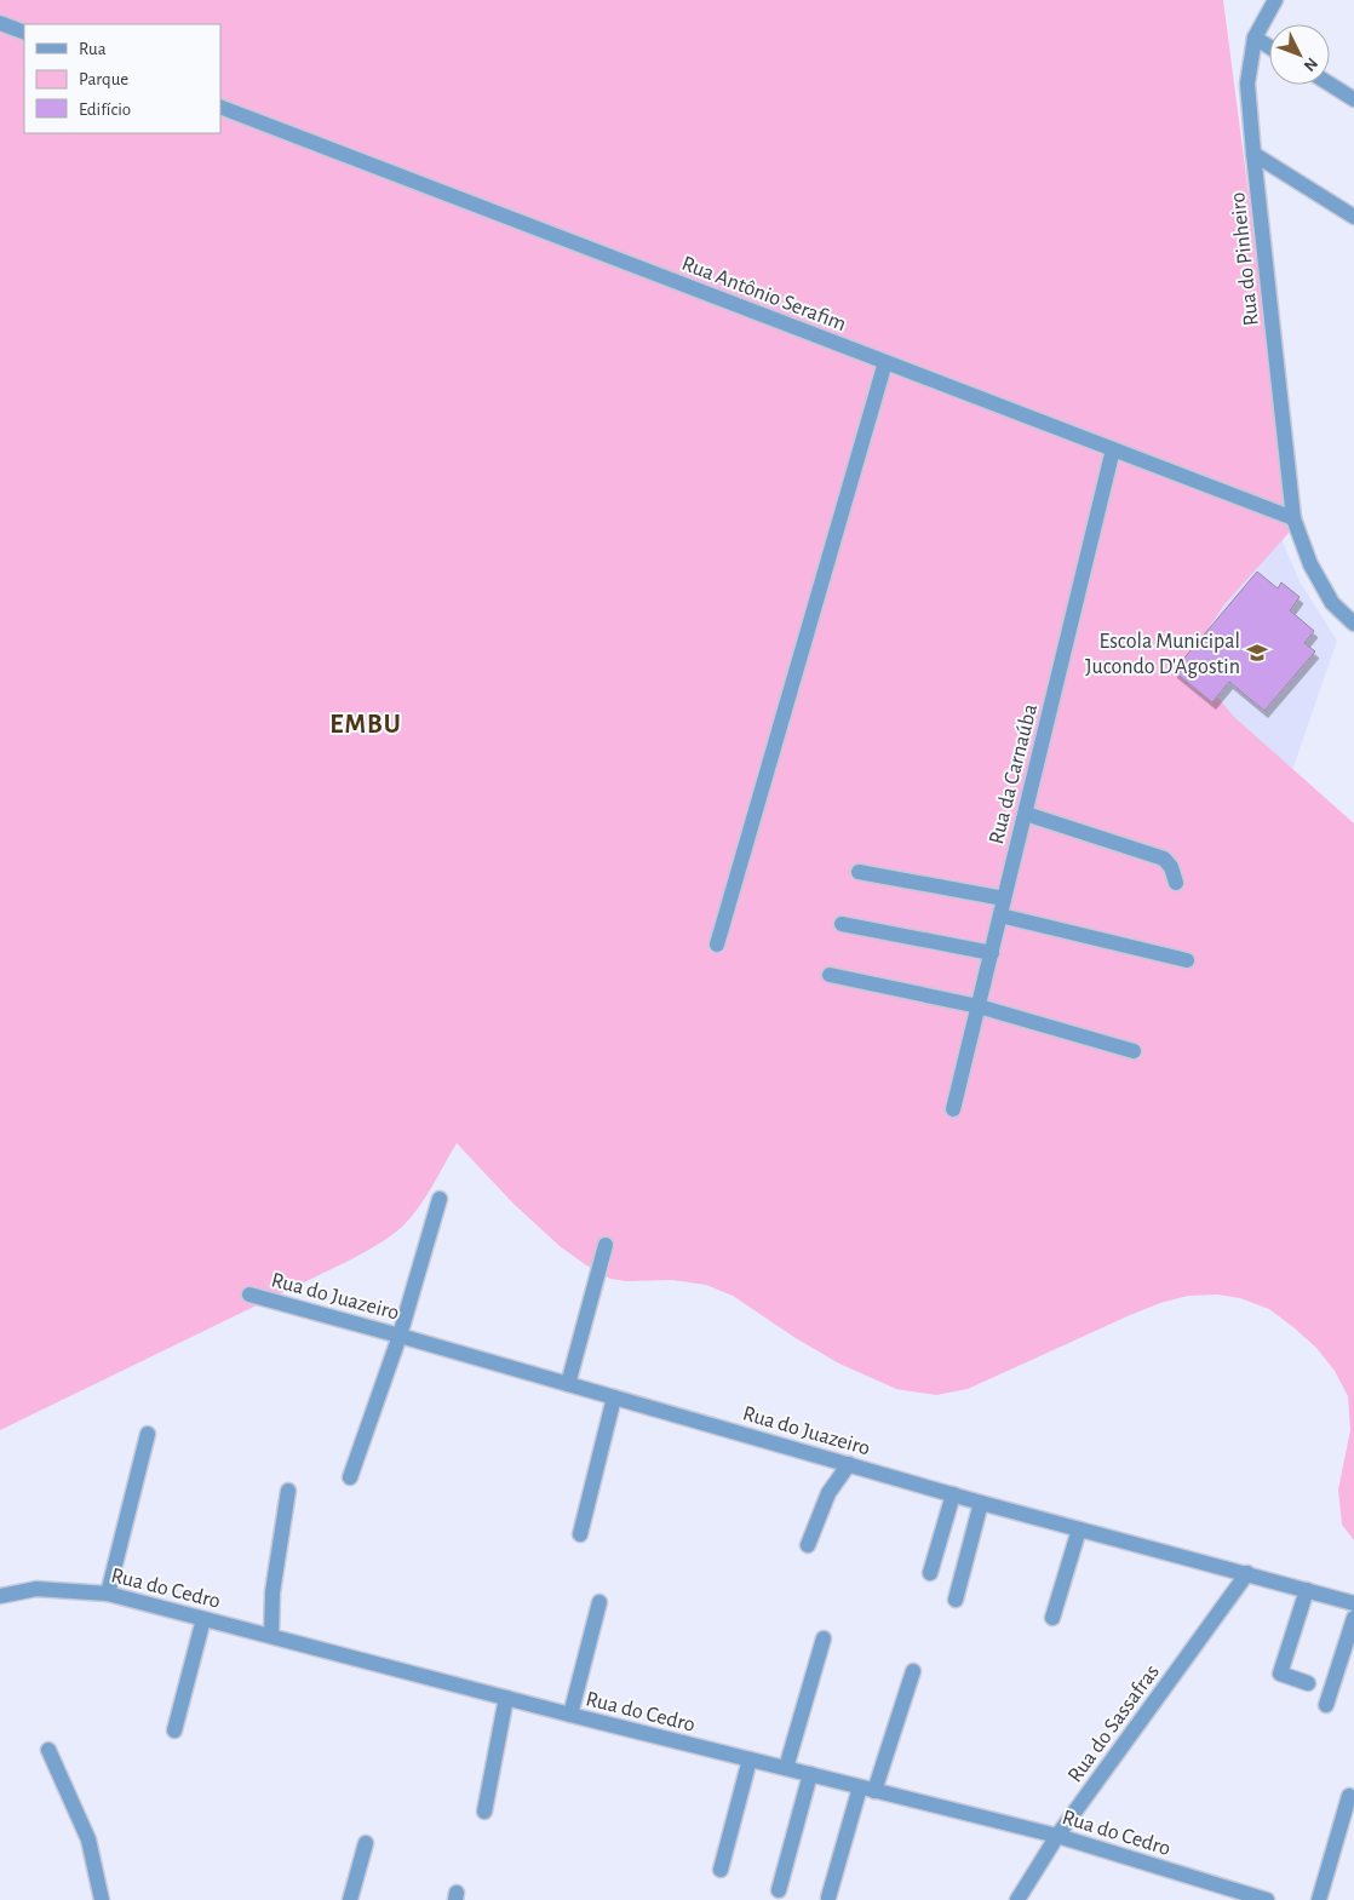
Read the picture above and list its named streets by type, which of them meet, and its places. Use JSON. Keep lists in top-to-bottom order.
{
  "streets": {
    "street": [
      "Rua do Pinheiro",
      "Rua Antônio Serafim",
      "Rua da Carnaúba",
      "Rua do Juazeiro",
      "Rua do Cedro",
      "Rua do Sassafras"
    ]
  },
  "crossings": [
    ["Rua do Pinheiro", "Rua Antônio Serafim"],
    ["Rua Antônio Serafim", "Rua da Carnaúba"],
    ["Rua do Juazeiro", "Rua do Sassafras"],
    ["Rua do Cedro", "Rua do Sassafras"]
  ],
  "districts": ["EMBU"],
  "places": {
    "school or university": ["Escola Municipal Jucondo D'Agostin"]
  },
  "legend": ["Rua", "Parque", "Edifício"],
  "north": "bottom right"
}
